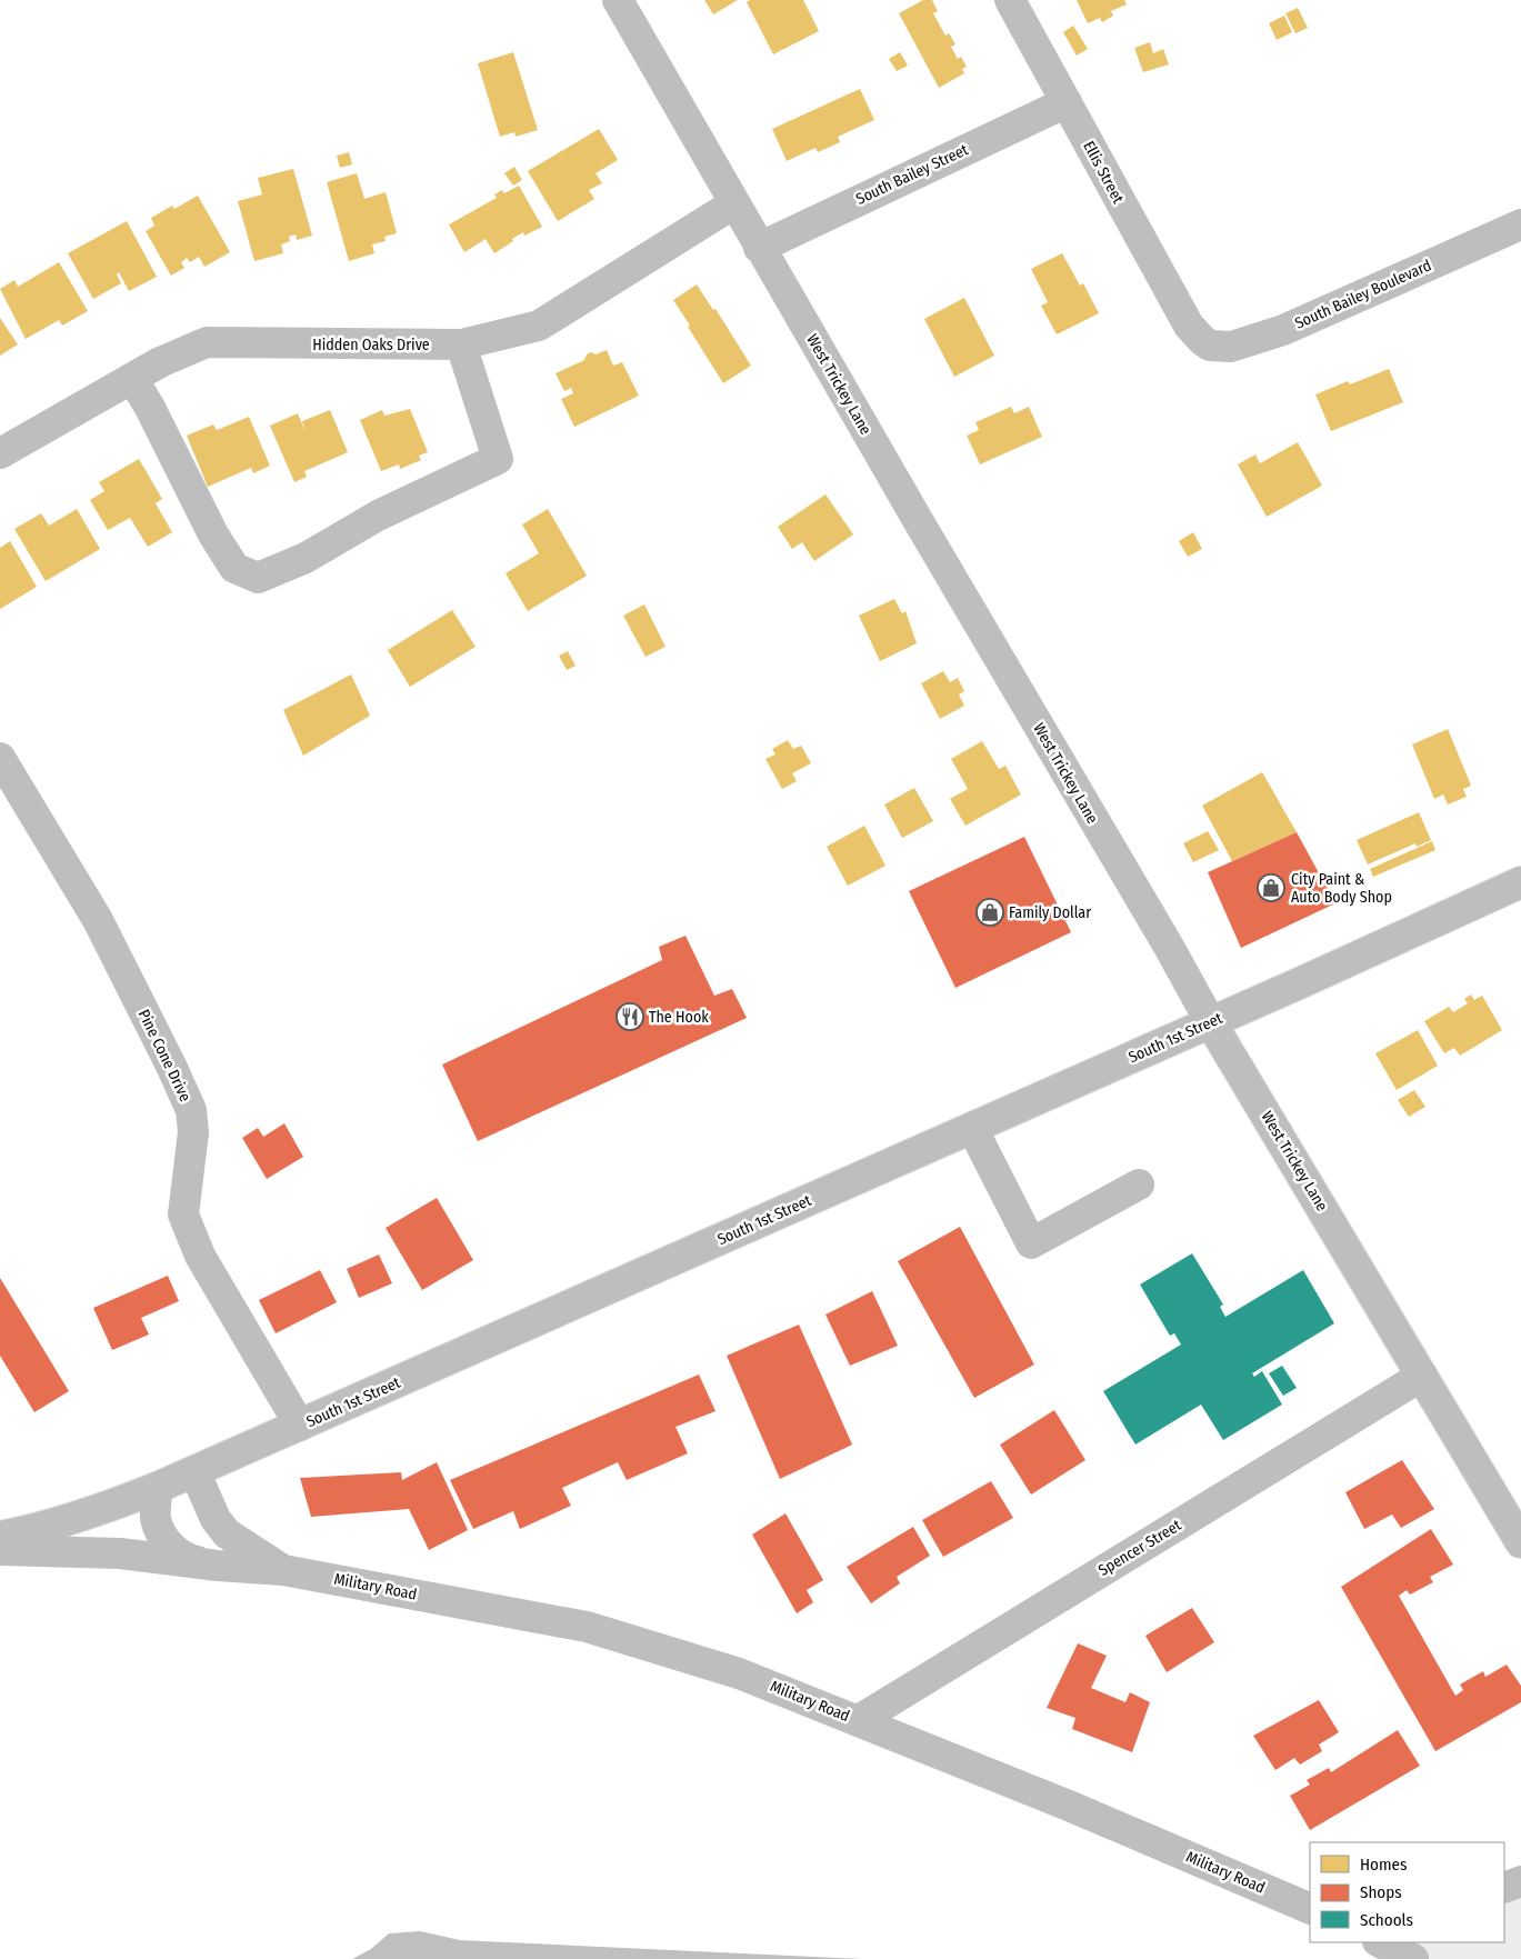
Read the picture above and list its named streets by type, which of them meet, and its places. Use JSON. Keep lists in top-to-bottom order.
{
  "streets": {
    "street": [
      "Ellis Street",
      "South Bailey Street",
      "South Bailey Boulevard",
      "Hidden Oaks Drive",
      "West Trickey Lane",
      "South 1st Street",
      "Pine Cone Drive",
      "Spencer Street",
      "Military Road"
    ]
  },
  "crossings": [
    ["Ellis Street", "South Bailey Street"],
    ["Ellis Street", "South Bailey Boulevard"],
    ["South Bailey Street", "West Trickey Lane"],
    ["Hidden Oaks Drive", "West Trickey Lane"],
    ["West Trickey Lane", "South 1st Street"],
    ["West Trickey Lane", "Spencer Street"],
    ["South 1st Street", "Pine Cone Drive"],
    ["South 1st Street", "Military Road"],
    ["Spencer Street", "Military Road"]
  ],
  "places": {
    "shop": ["City Paint & Auto Body Shop", "Family Dollar"],
    "restaurant": ["The Hook"]
  },
  "legend": ["Homes", "Shops", "Schools"]
}
